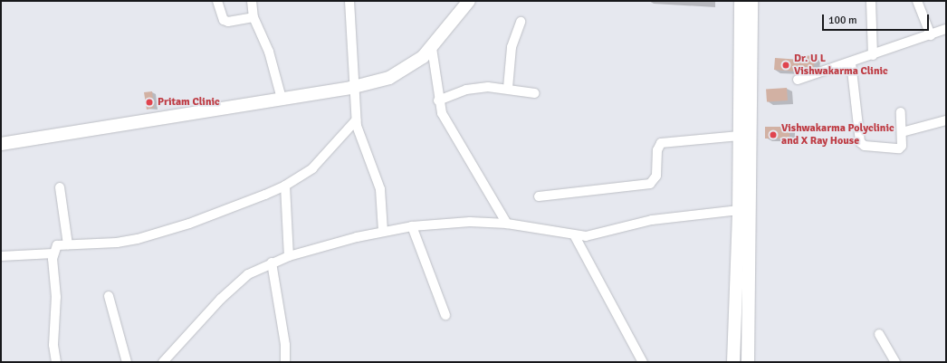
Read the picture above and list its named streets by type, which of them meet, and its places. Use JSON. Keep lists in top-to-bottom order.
{
  "places": ["Dr. U L Vishwakarma Clinic", "Pritam Clinic", "Vishwakarma Polyclinic and X Ray House"],
  "scale_bar": "100 m"
}
